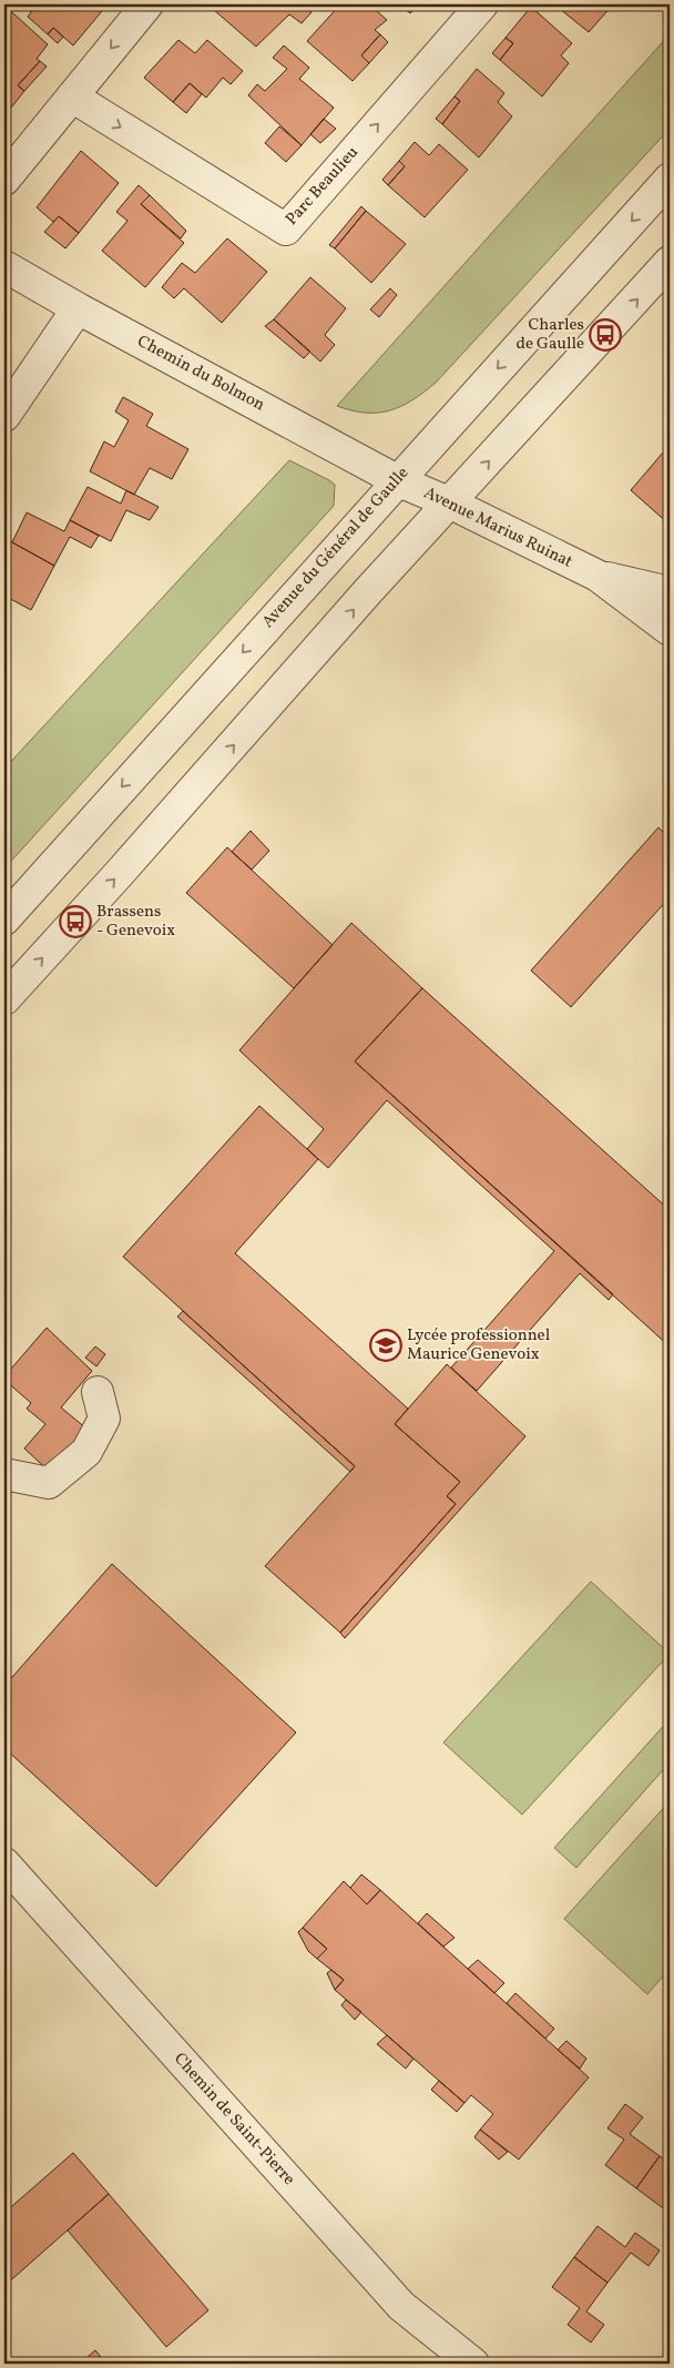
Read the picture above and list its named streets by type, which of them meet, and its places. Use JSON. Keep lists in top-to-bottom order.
{
  "streets": {
    "street": [
      "Parc Beaulieu",
      "Chemin du Bolmon",
      "Avenue Marius Ruinat",
      "Avenue du Général de Gaulle",
      "Chemin de Saint-Pierre"
    ]
  },
  "crossings": [
    ["Chemin du Bolmon", "Avenue Marius Ruinat"],
    ["Chemin du Bolmon", "Avenue du Général de Gaulle"],
    ["Avenue Marius Ruinat", "Avenue du Général de Gaulle"]
  ],
  "places": {
    "bus stop": ["Charles de Gaulle", "Brassens - Genevoix"],
    "school or university": ["Lycée professionnel Maurice Genevoix"]
  }
}
